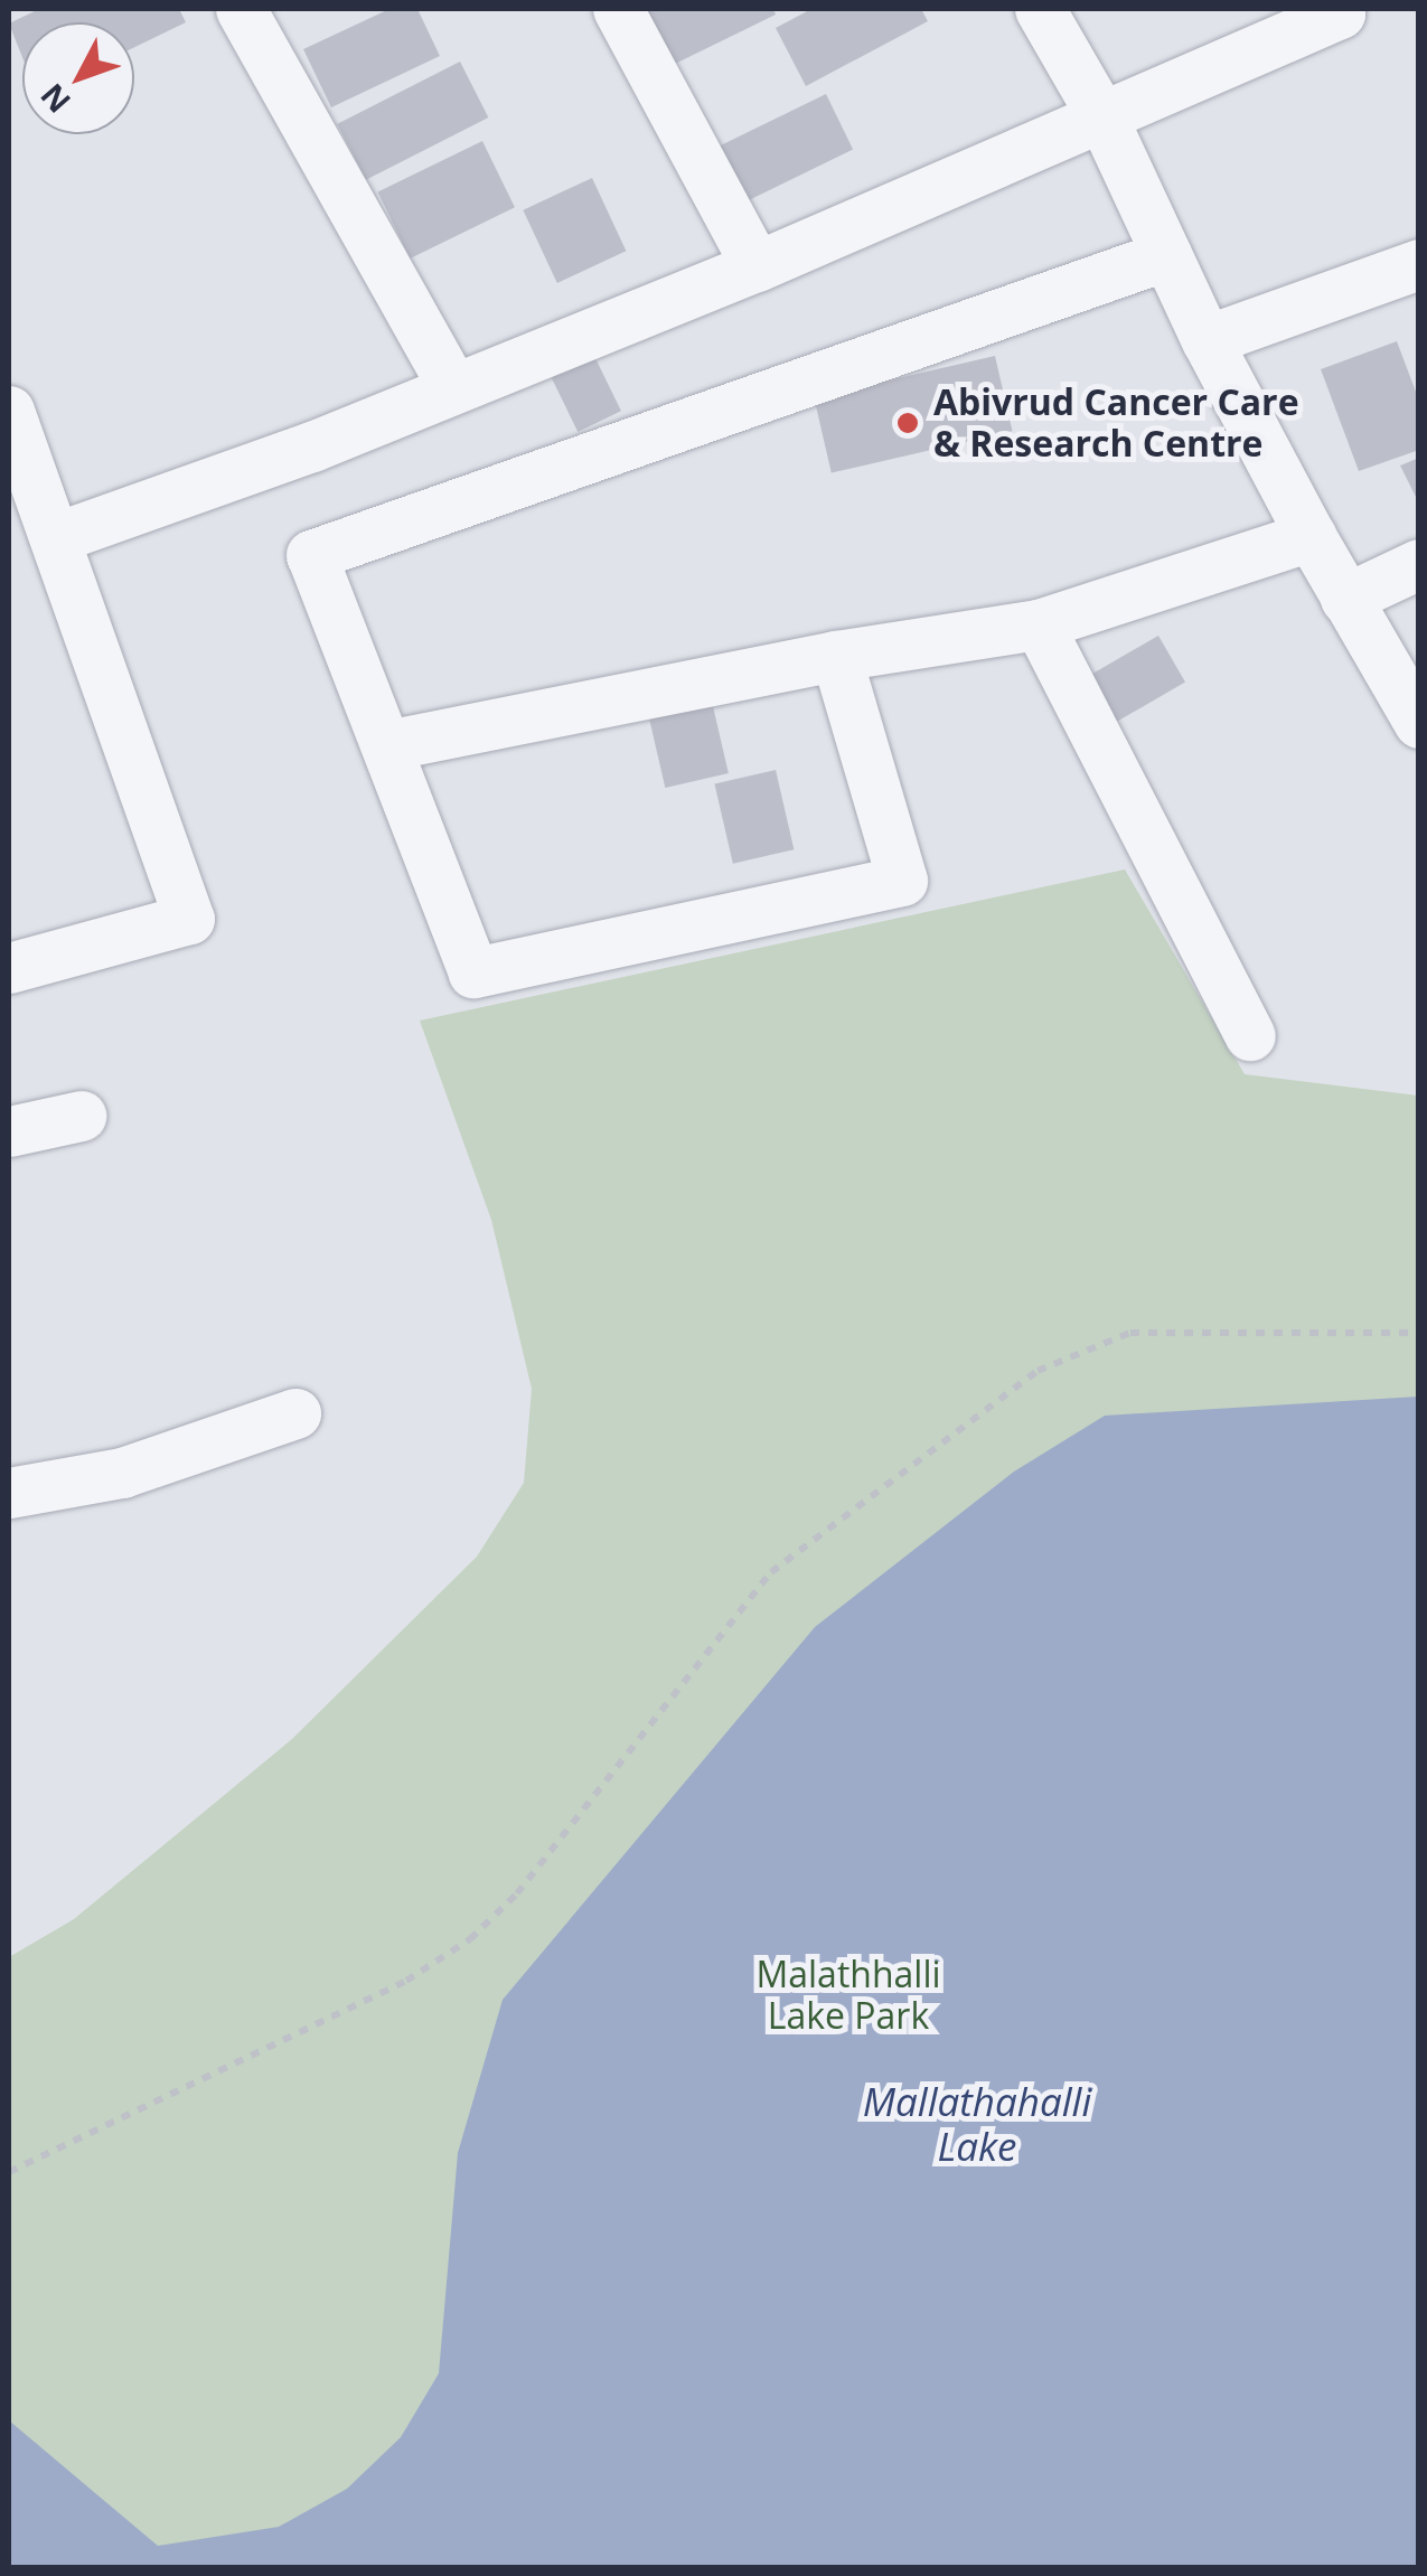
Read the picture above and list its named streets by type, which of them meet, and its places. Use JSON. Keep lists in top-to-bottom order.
{
  "water": ["Mallathahalli Lake"],
  "parks": ["Malathhalli Lake Park"],
  "places": ["Abivrud Cancer Care & Research Centre"],
  "north": "bottom left"
}
